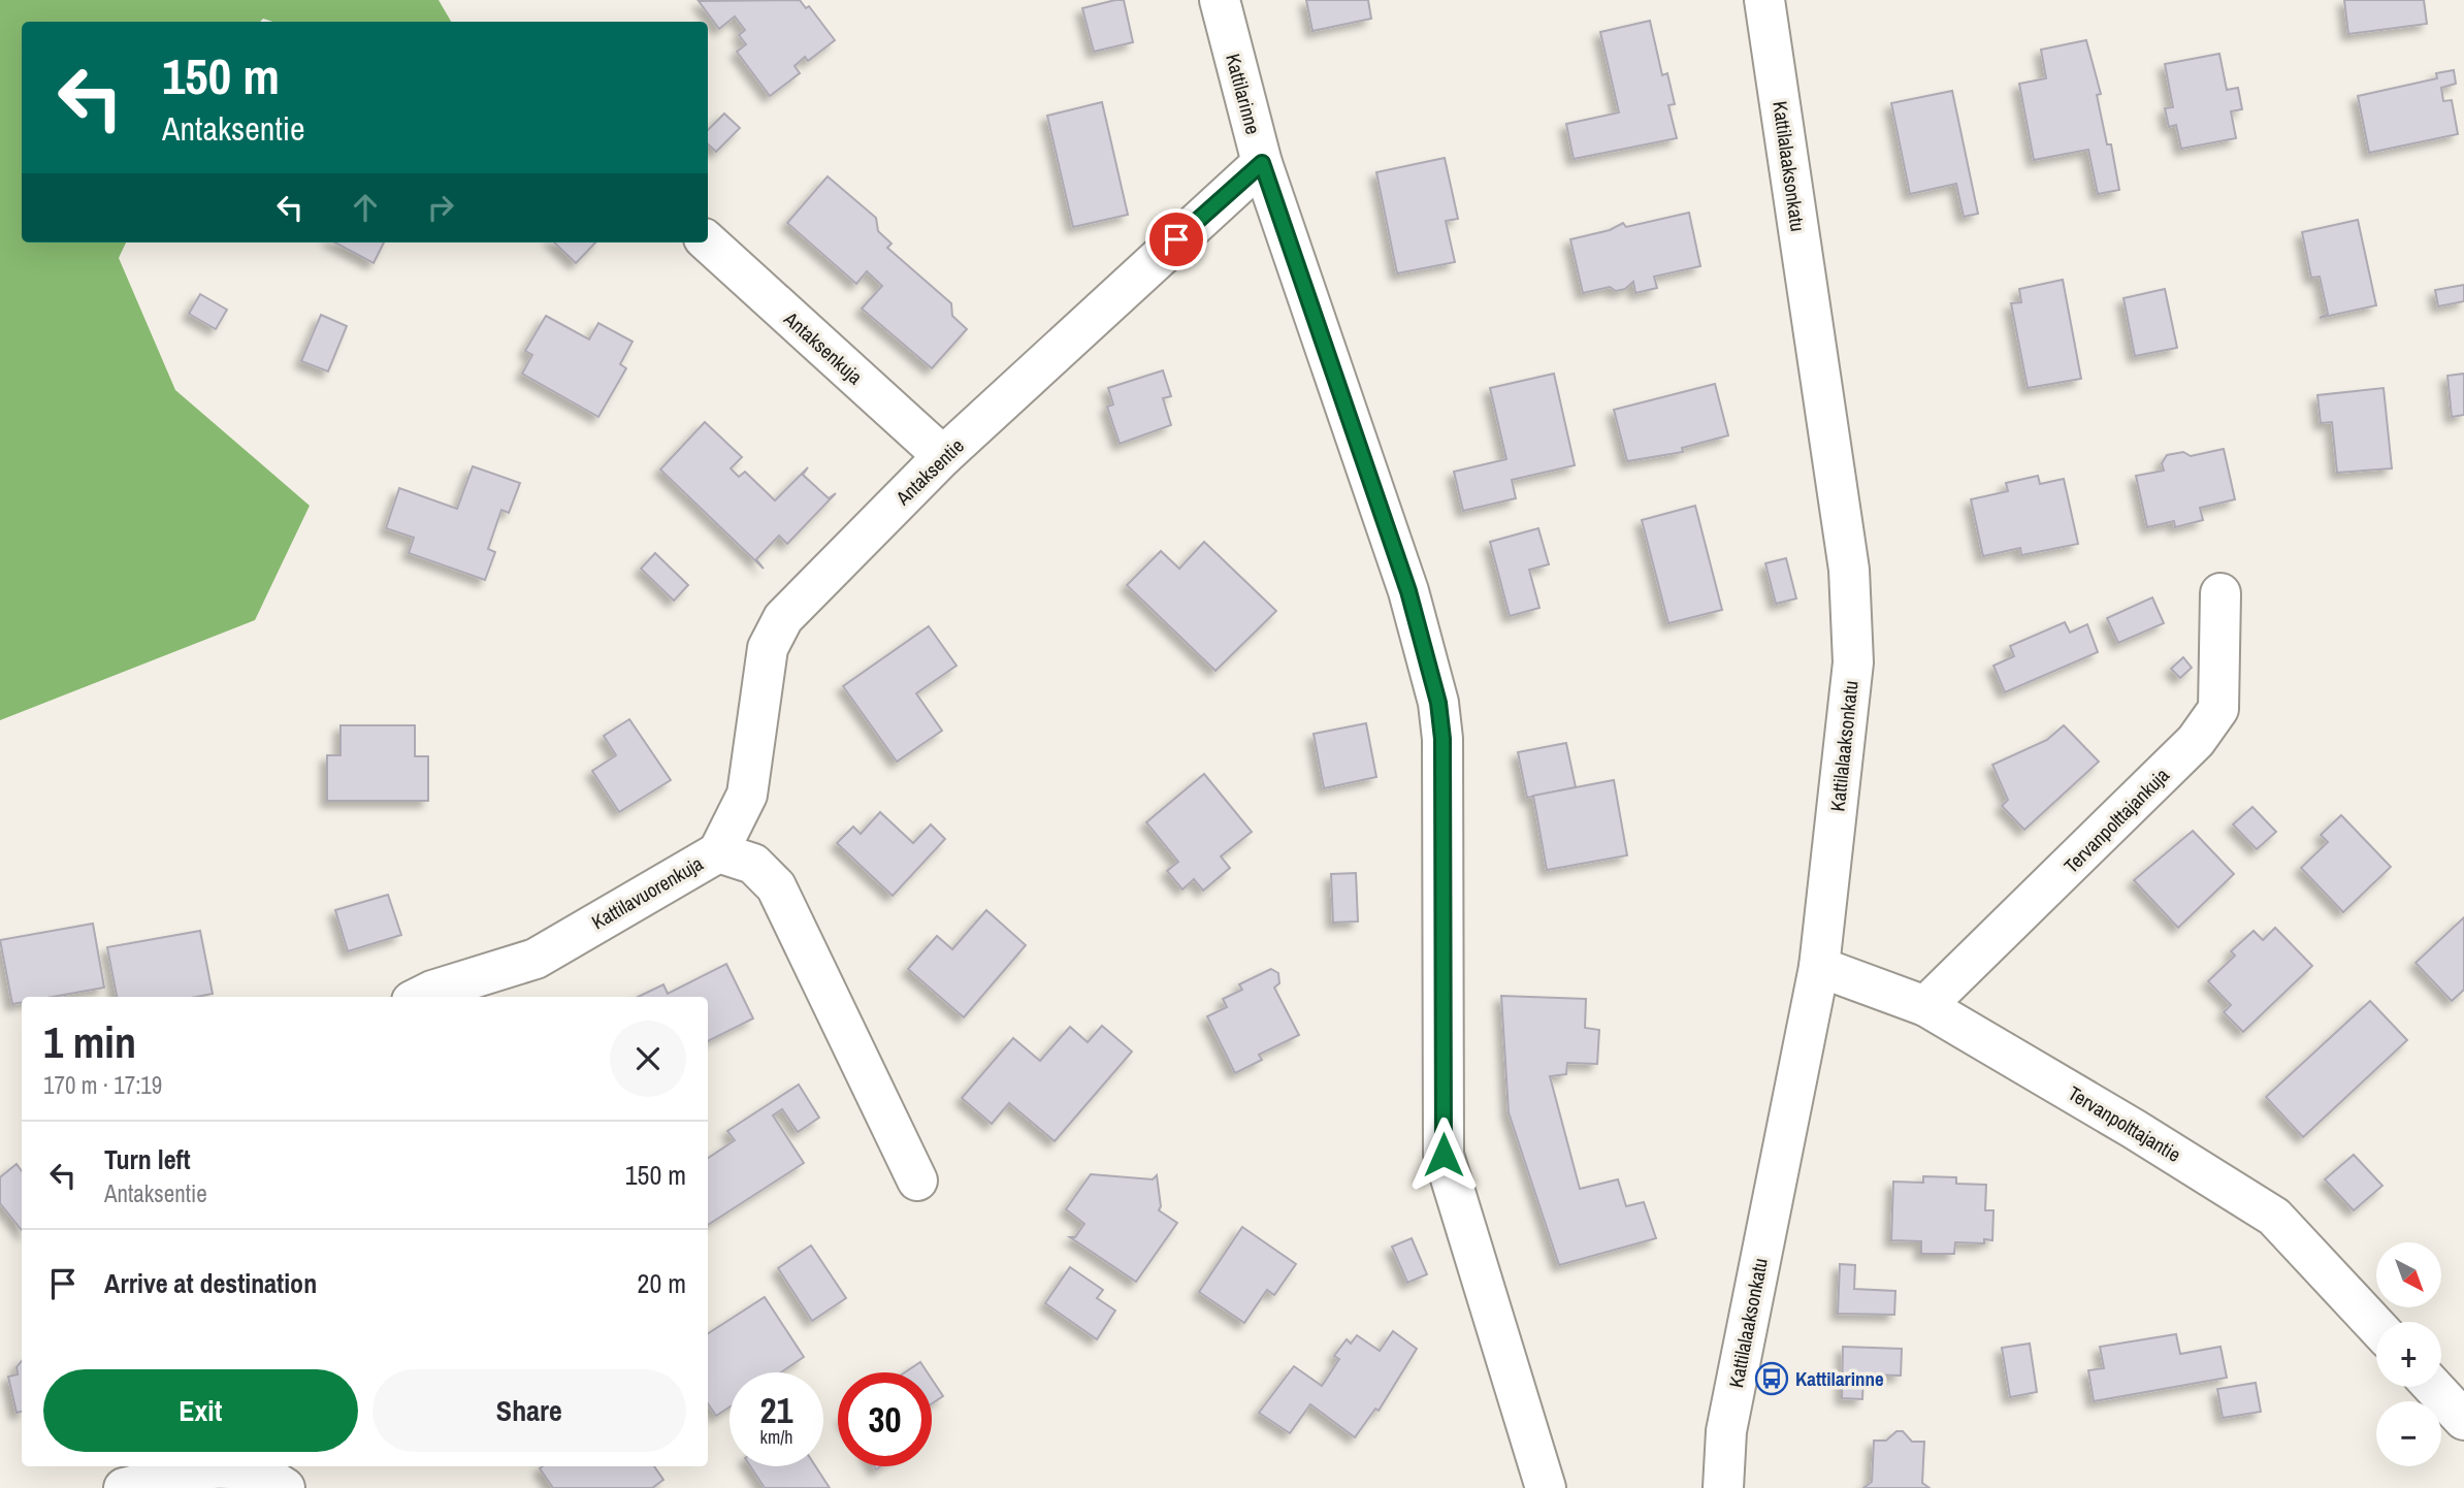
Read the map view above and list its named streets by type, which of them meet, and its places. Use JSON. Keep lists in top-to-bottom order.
{
  "streets": {
    "street": [
      "Kattilarinne",
      "Kattilalaaksonkatu",
      "Antaksenkuja",
      "Antaksentie",
      "Tervanpolttajankuja",
      "Kattilavuorenkuja",
      "Tervanpolttajantie"
    ]
  },
  "crossings": [
    ["Kattilarinne", "Antaksentie"],
    ["Kattilalaaksonkatu", "Tervanpolttajantie"],
    ["Antaksenkuja", "Antaksentie"],
    ["Antaksentie", "Kattilavuorenkuja"],
    ["Tervanpolttajankuja", "Tervanpolttajantie"]
  ],
  "places": {
    "bus stop": ["Kattilarinne"]
  },
  "north": "bottom right",
  "page": {
    "turn": ["150 m", "Antaksentie"],
    "heading": ["1 min", "170 m · 17:19"],
    "list": [
      {
        "name": "Turn left",
        "note": "Antaksentie",
        "value": "150 m"
      },
      {
        "name": "Arrive at destination",
        "value": "20 m"
      }
    ],
    "map_buttons": ["+", "−"],
    "buttons": ["Exit", "Share"],
    "speed": "21 km/h",
    "limit": "30"
  }
}
